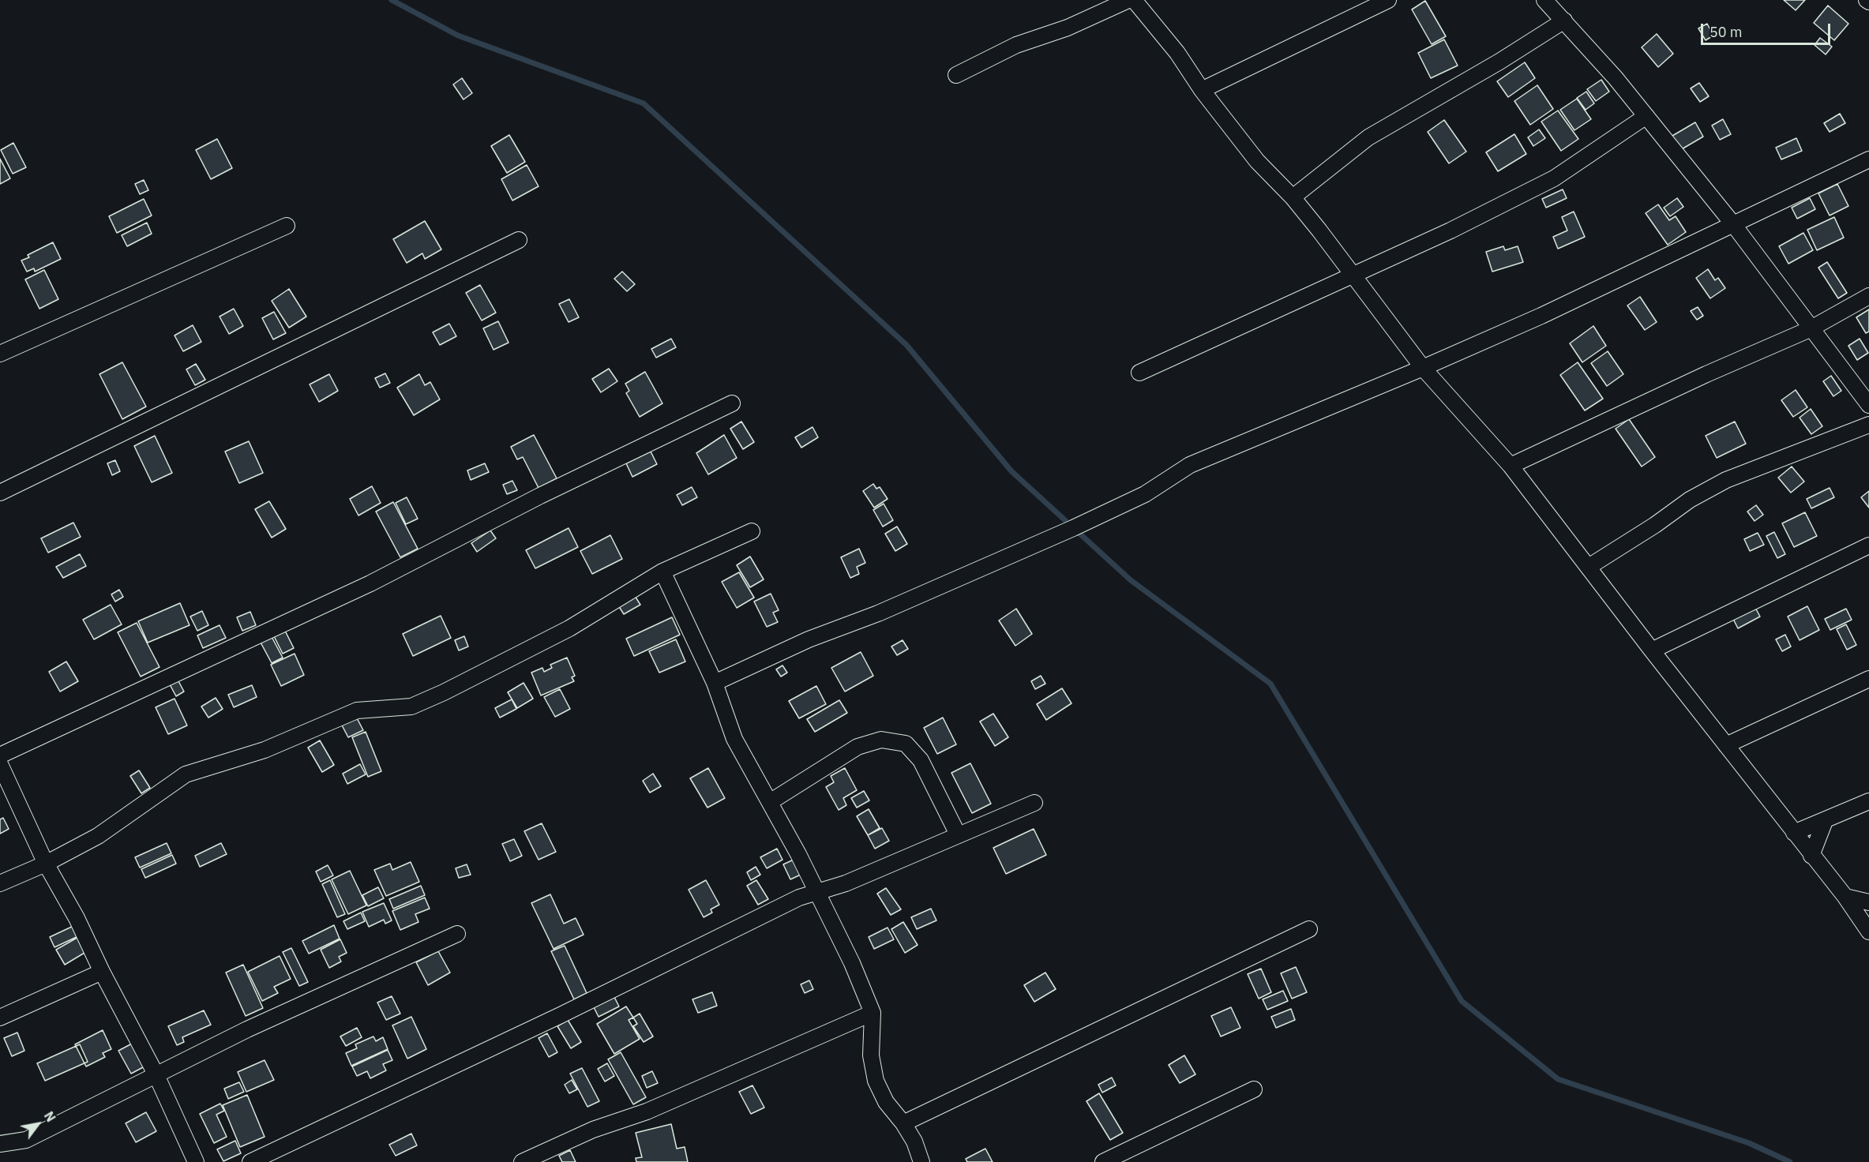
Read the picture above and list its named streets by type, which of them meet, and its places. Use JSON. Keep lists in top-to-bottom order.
{
  "scale_bar": "50 m",
  "north": "top right"
}
